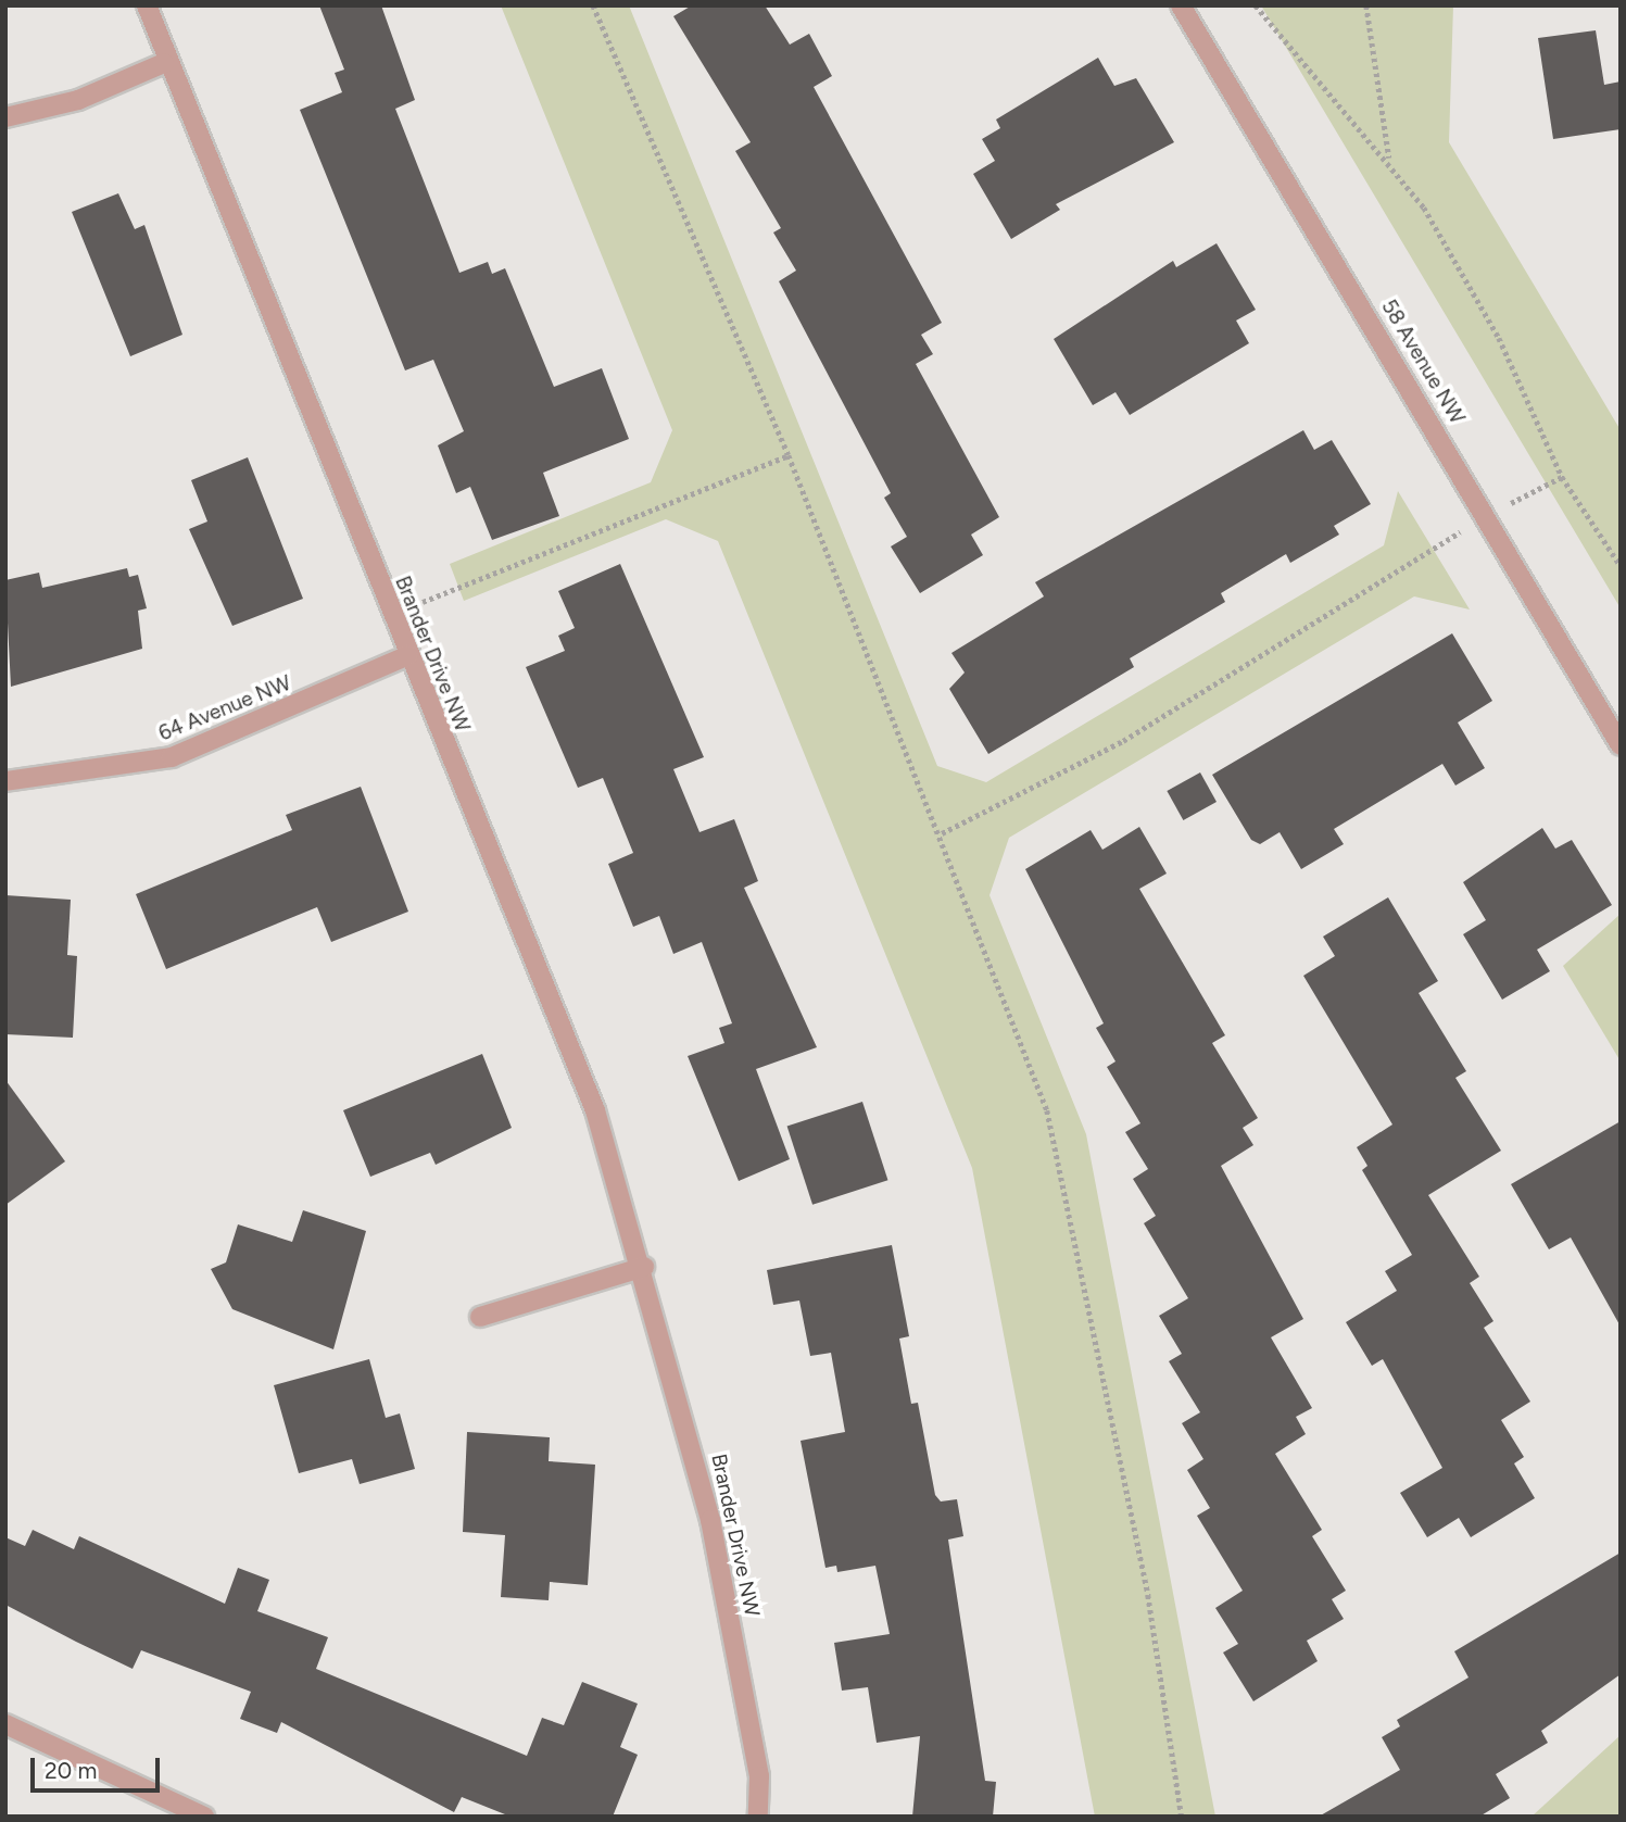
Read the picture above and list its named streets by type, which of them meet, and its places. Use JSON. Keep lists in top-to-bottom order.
{
  "streets": {
    "street": ["58 Avenue NW", "Brander Drive NW", "64 Avenue NW"]
  },
  "crossings": [
    ["Brander Drive NW", "64 Avenue NW"]
  ],
  "scale_bar": "20 m"
}
